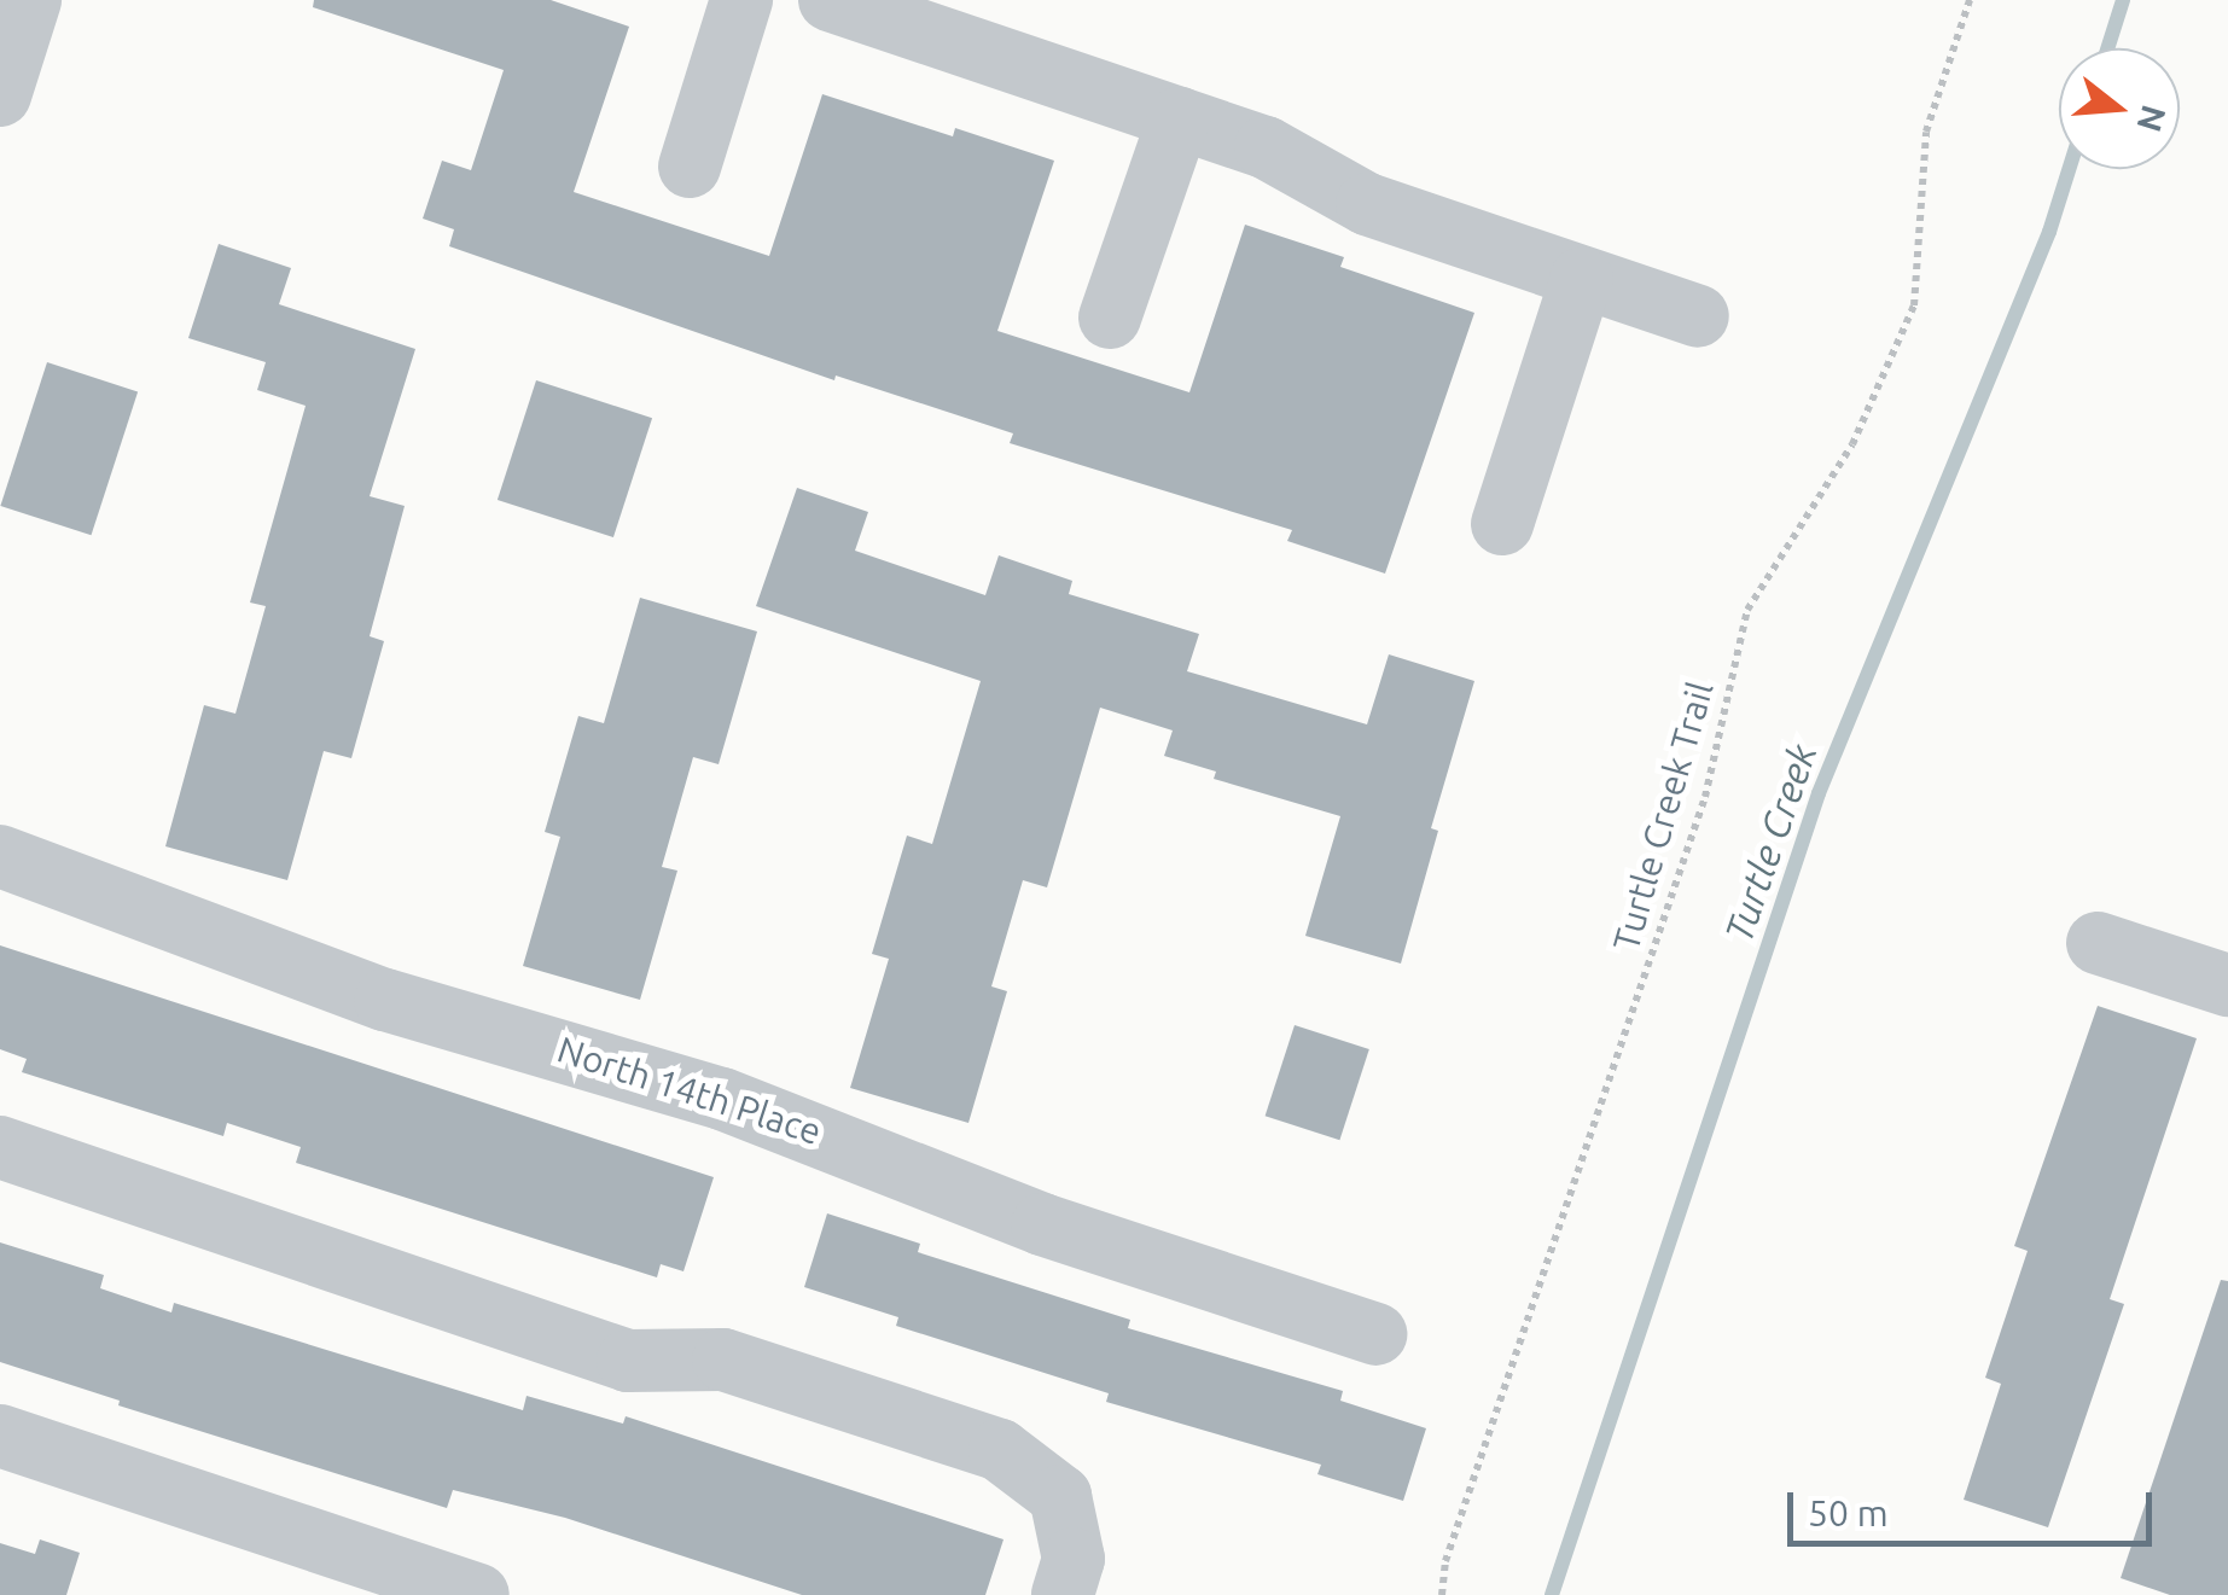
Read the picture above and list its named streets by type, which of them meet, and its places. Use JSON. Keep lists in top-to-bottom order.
{
  "streets": {
    "street": ["North 14th Place"],
    "path": ["Turtle Creek Trail"]
  },
  "water": ["Turtle Creek"],
  "scale_bar": "50 m",
  "north": "right"
}
